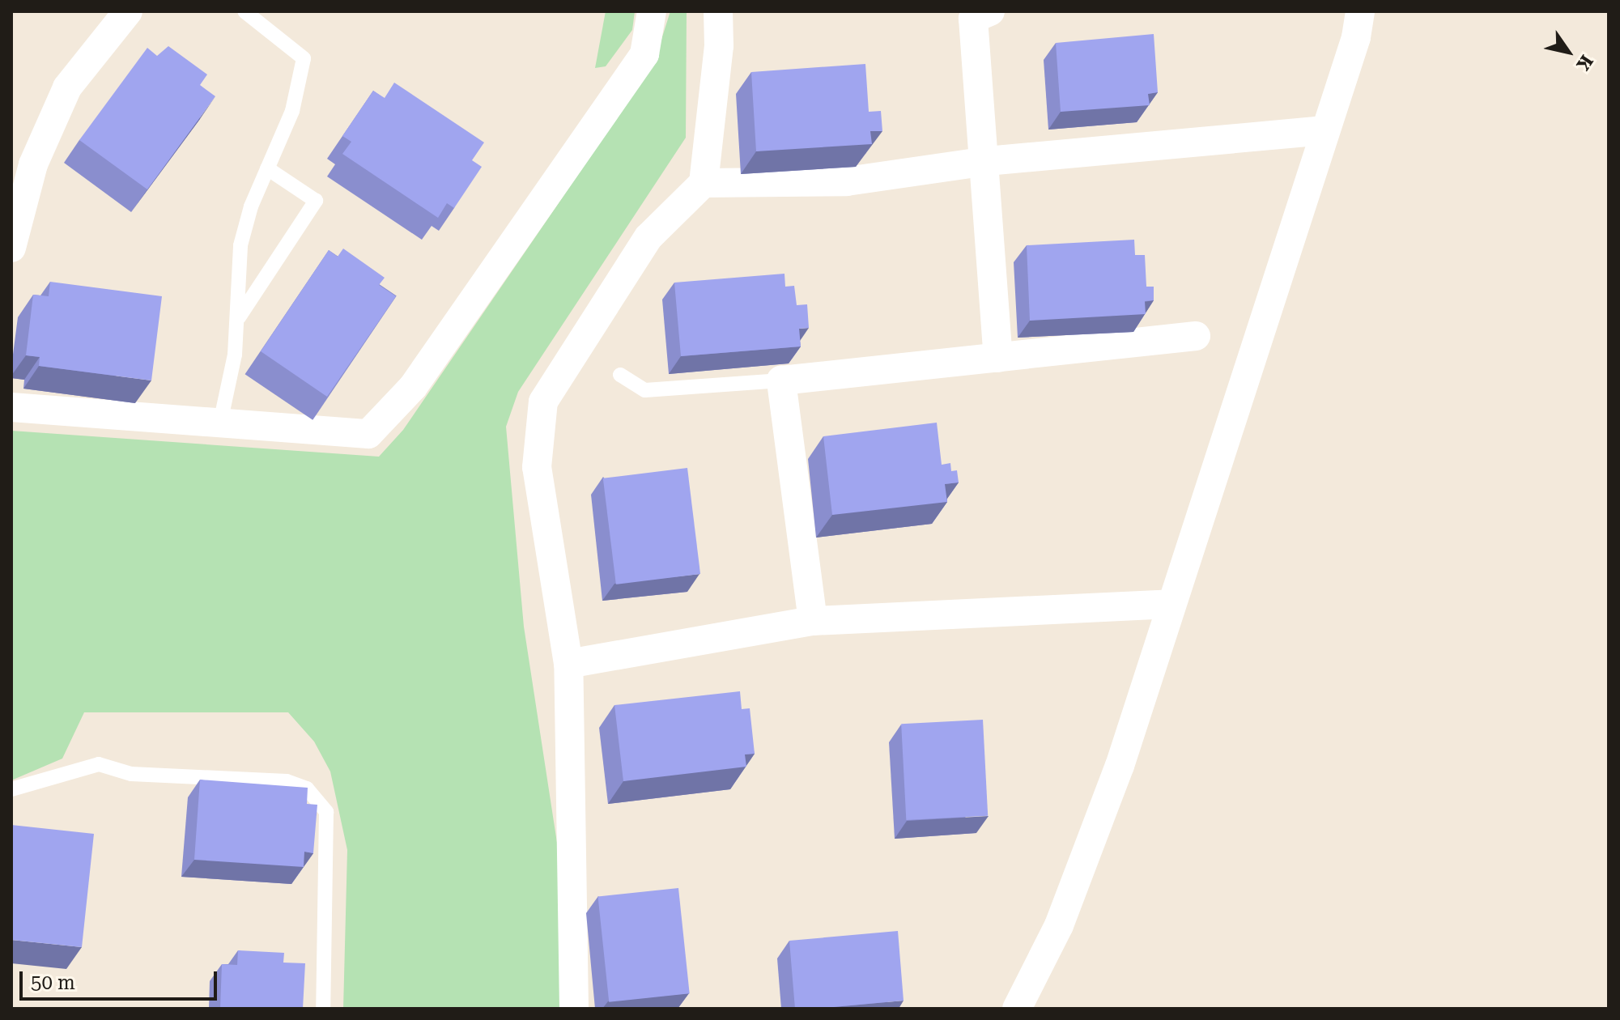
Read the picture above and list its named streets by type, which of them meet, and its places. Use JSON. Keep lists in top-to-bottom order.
{
  "scale_bar": "50 m",
  "north": "bottom right"
}
